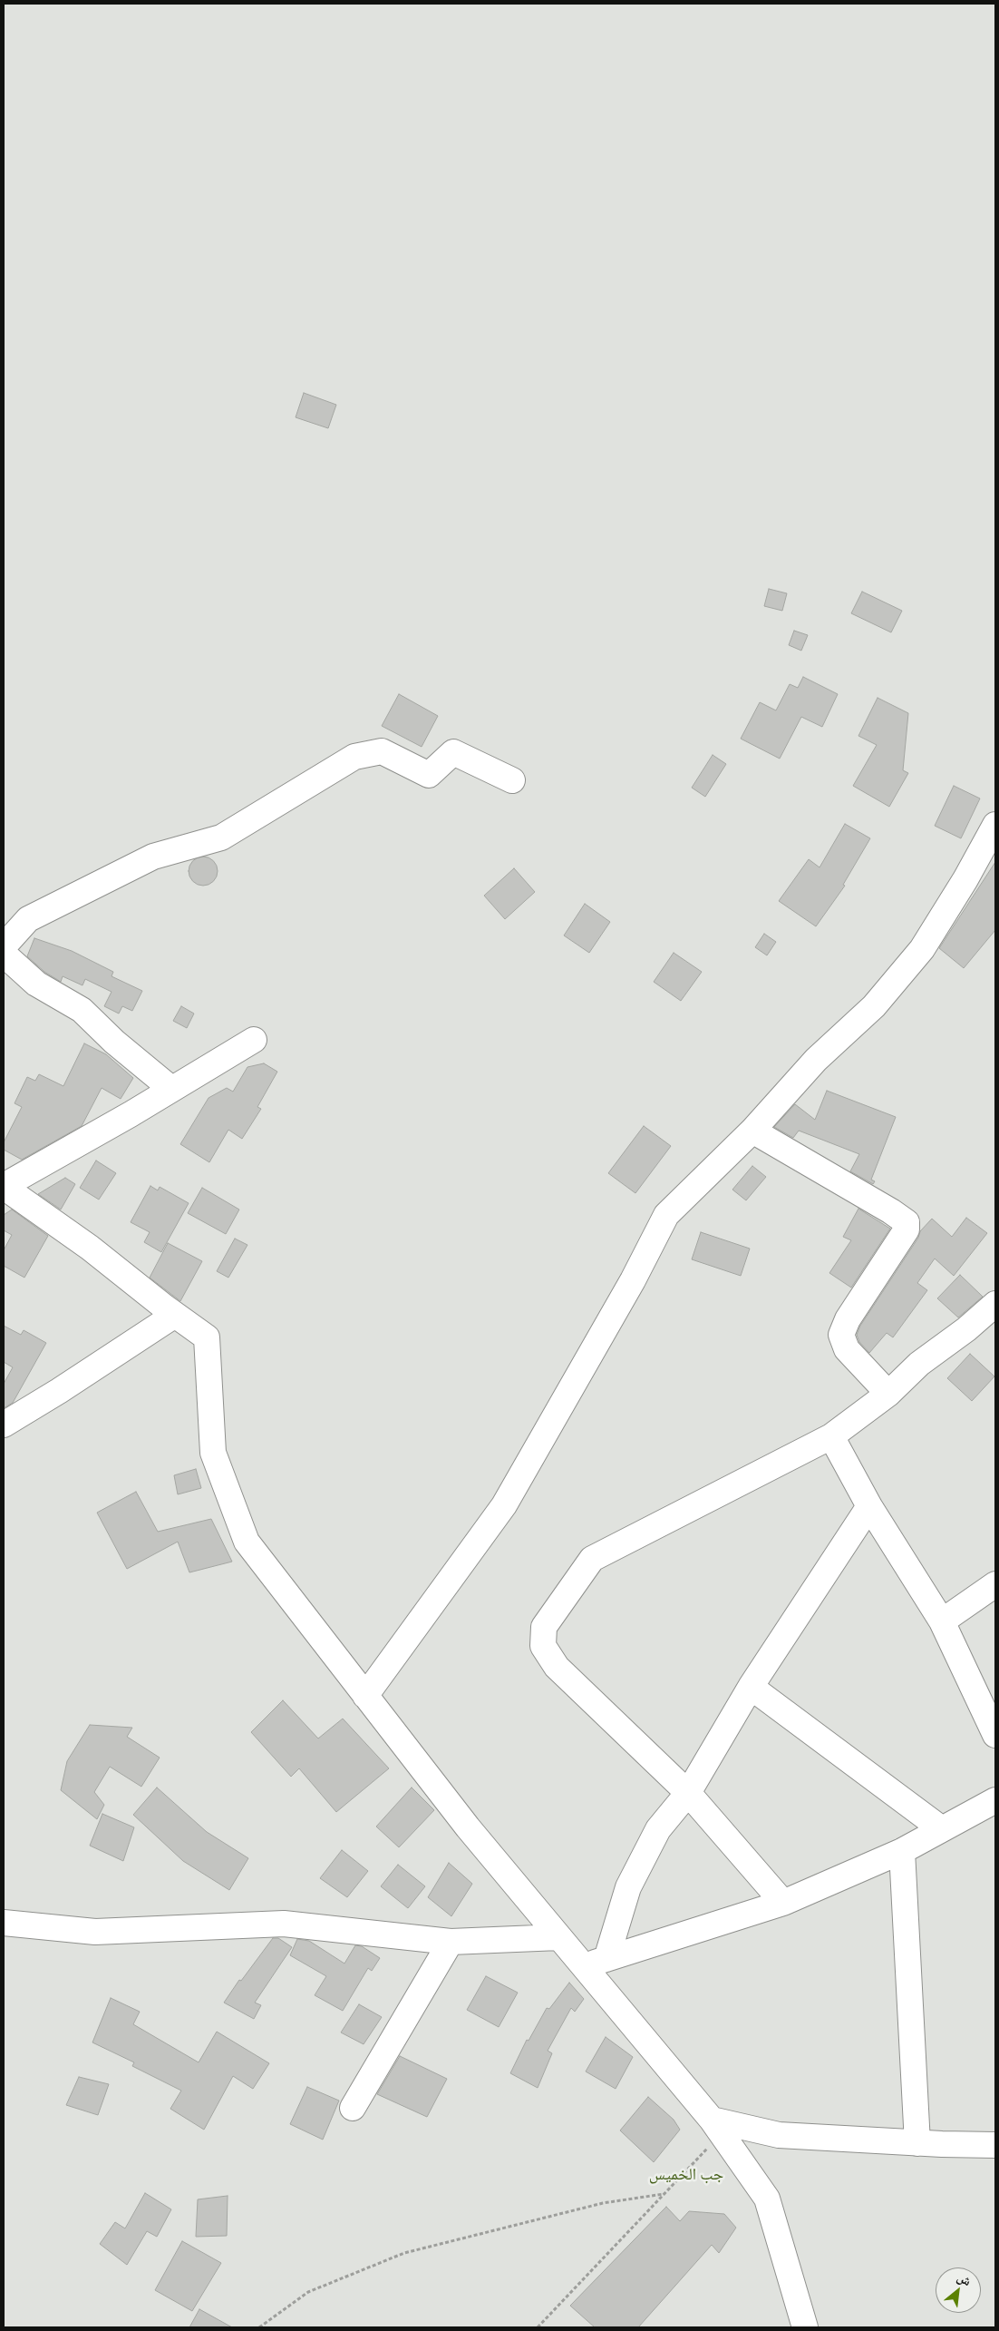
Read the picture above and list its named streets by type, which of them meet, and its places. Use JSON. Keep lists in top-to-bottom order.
{
  "districts": ["جب الخميس"],
  "north": "top right"
}
